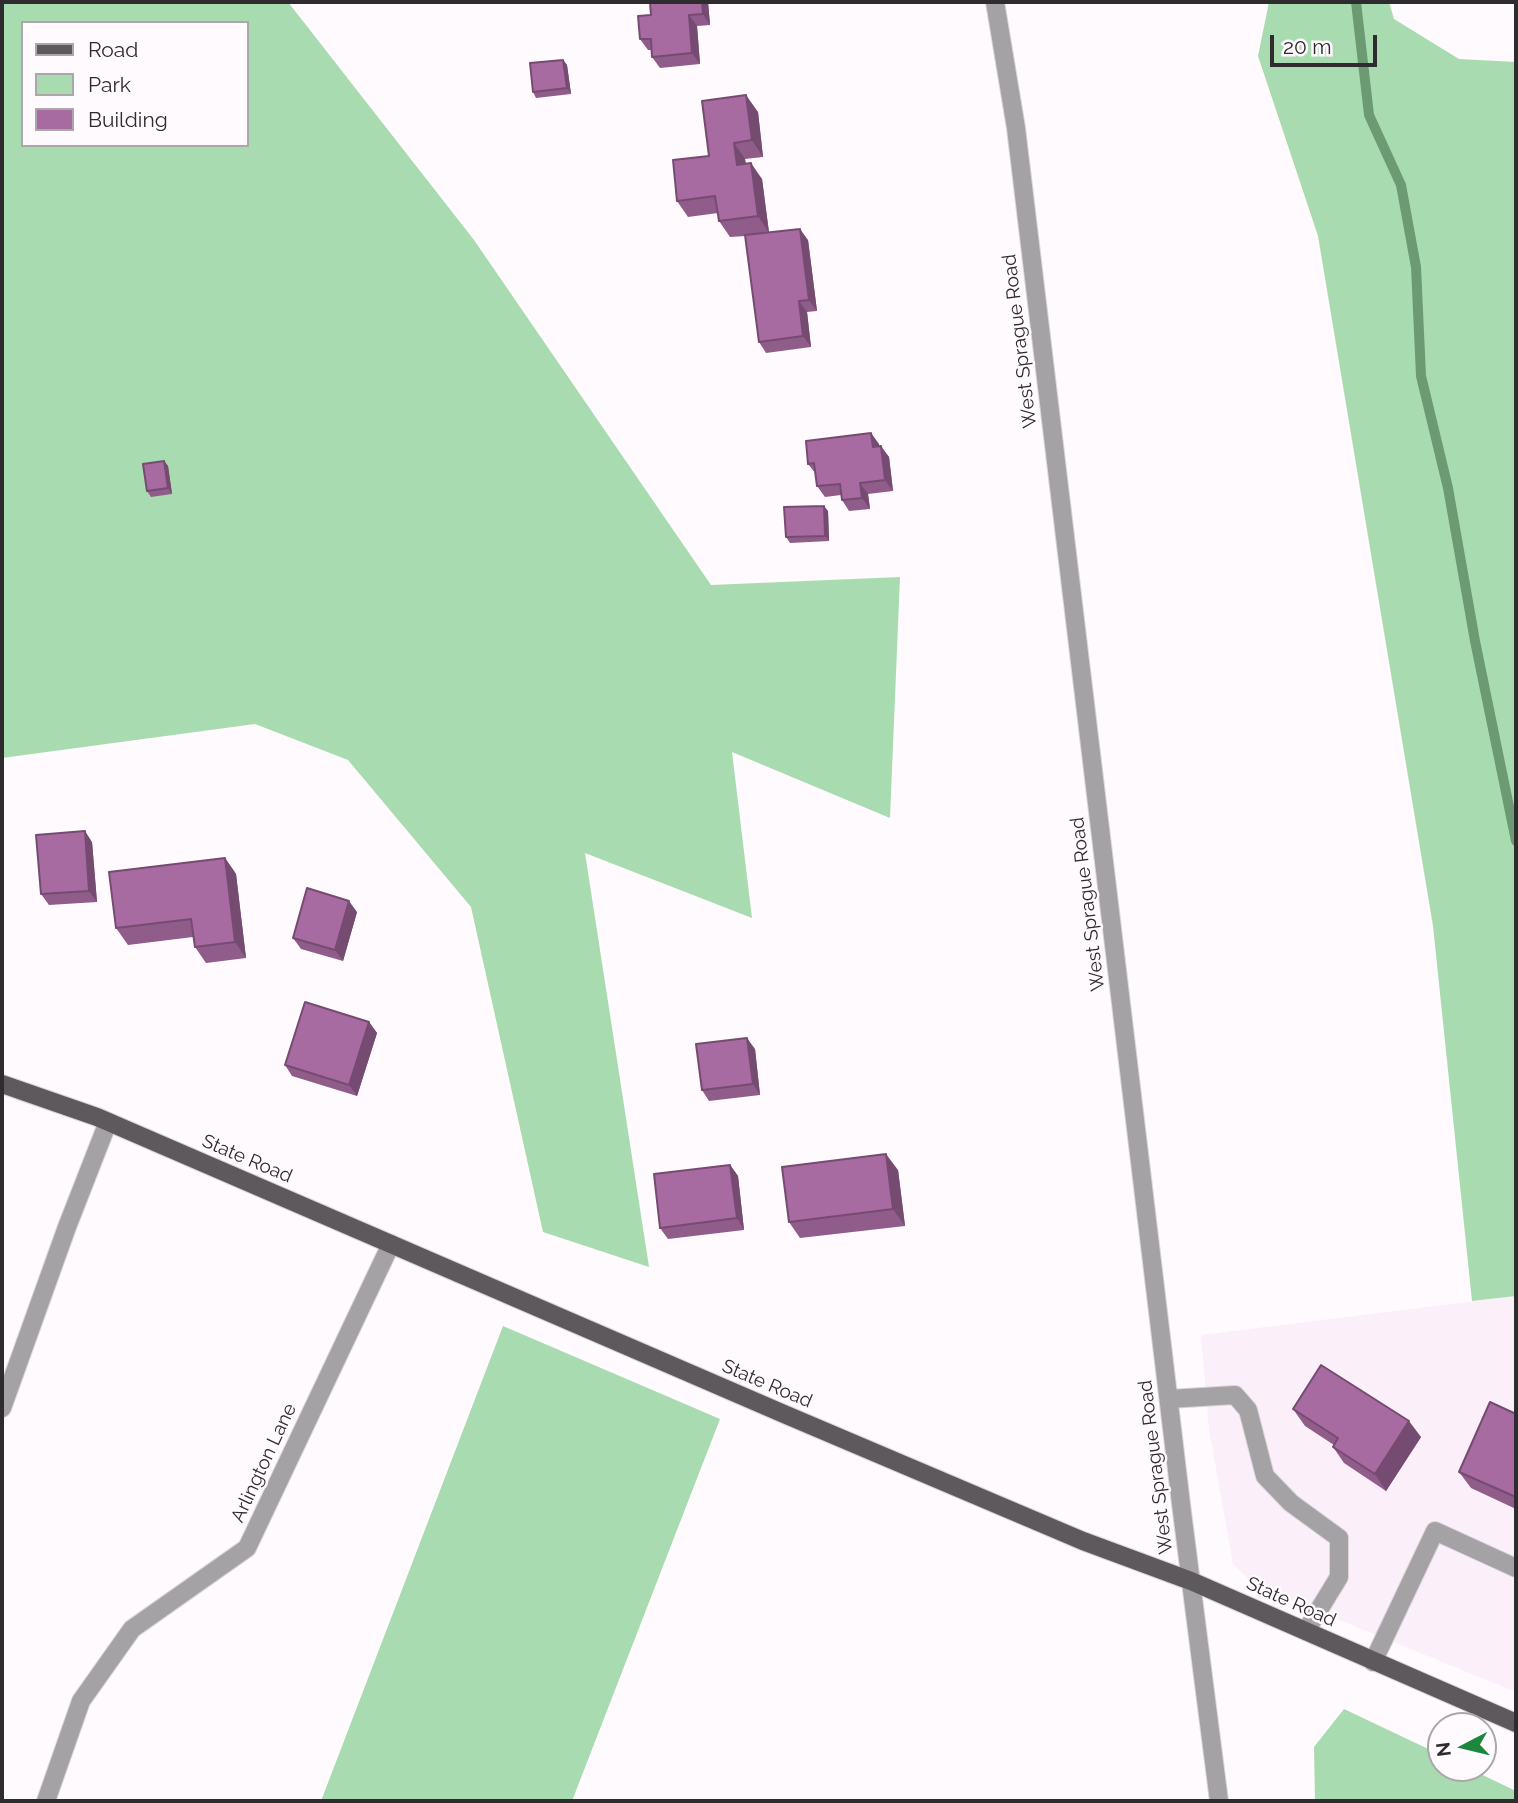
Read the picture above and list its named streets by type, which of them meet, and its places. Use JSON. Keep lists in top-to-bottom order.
{
  "streets": {
    "main road": ["State Road"],
    "street": ["West Sprague Road", "Arlington Lane"]
  },
  "crossings": [
    ["West Sprague Road", "State Road"],
    ["State Road", "Arlington Lane"]
  ],
  "legend": ["Road", "Park", "Building"],
  "scale_bar": "20 m",
  "north": "left"
}
